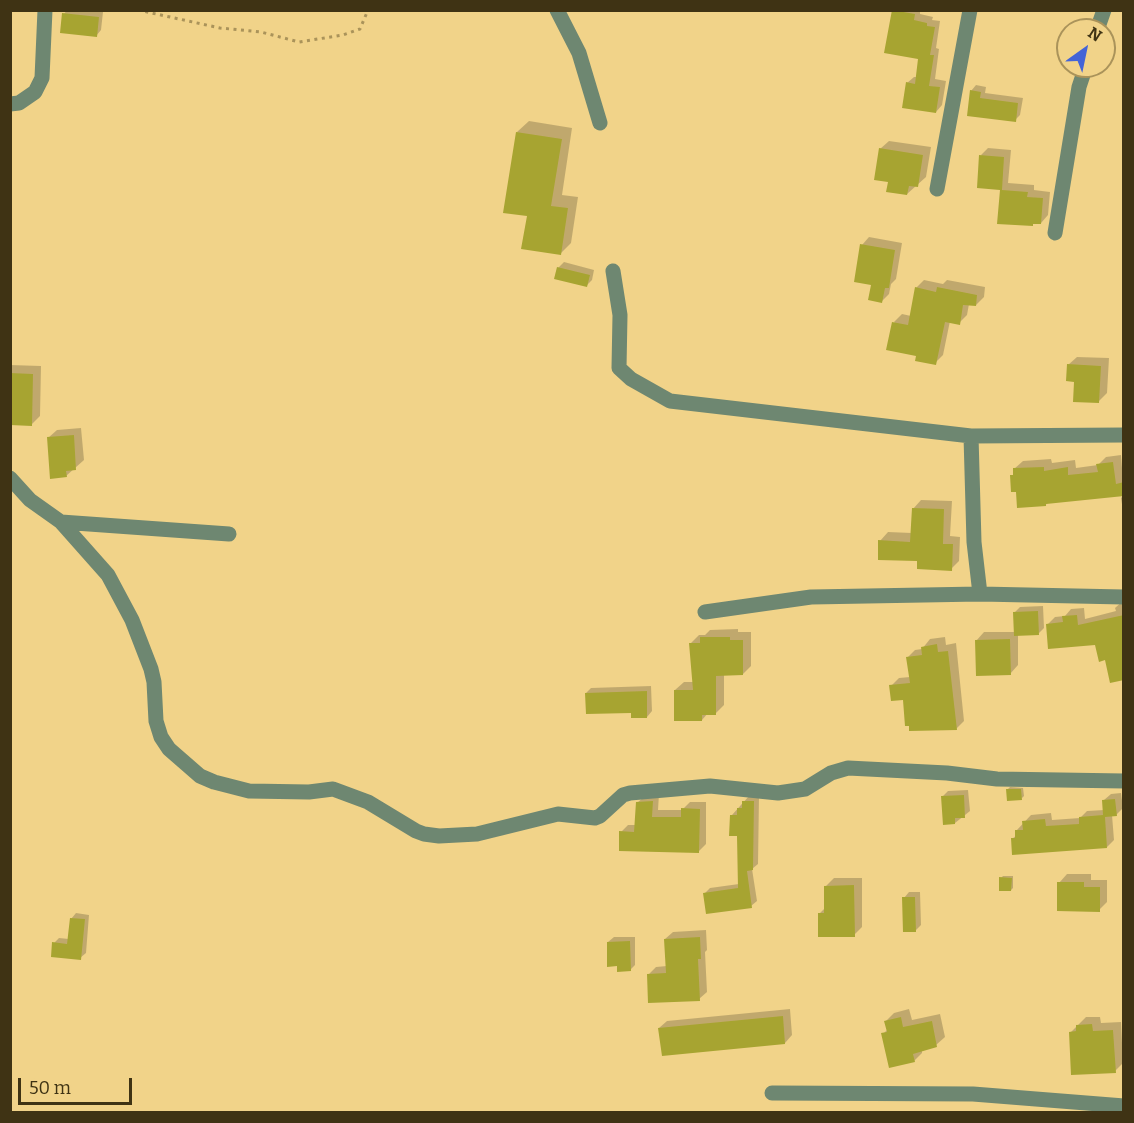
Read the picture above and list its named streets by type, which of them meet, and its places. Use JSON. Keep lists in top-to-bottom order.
{
  "scale_bar": "50 m",
  "north": "top right"
}
